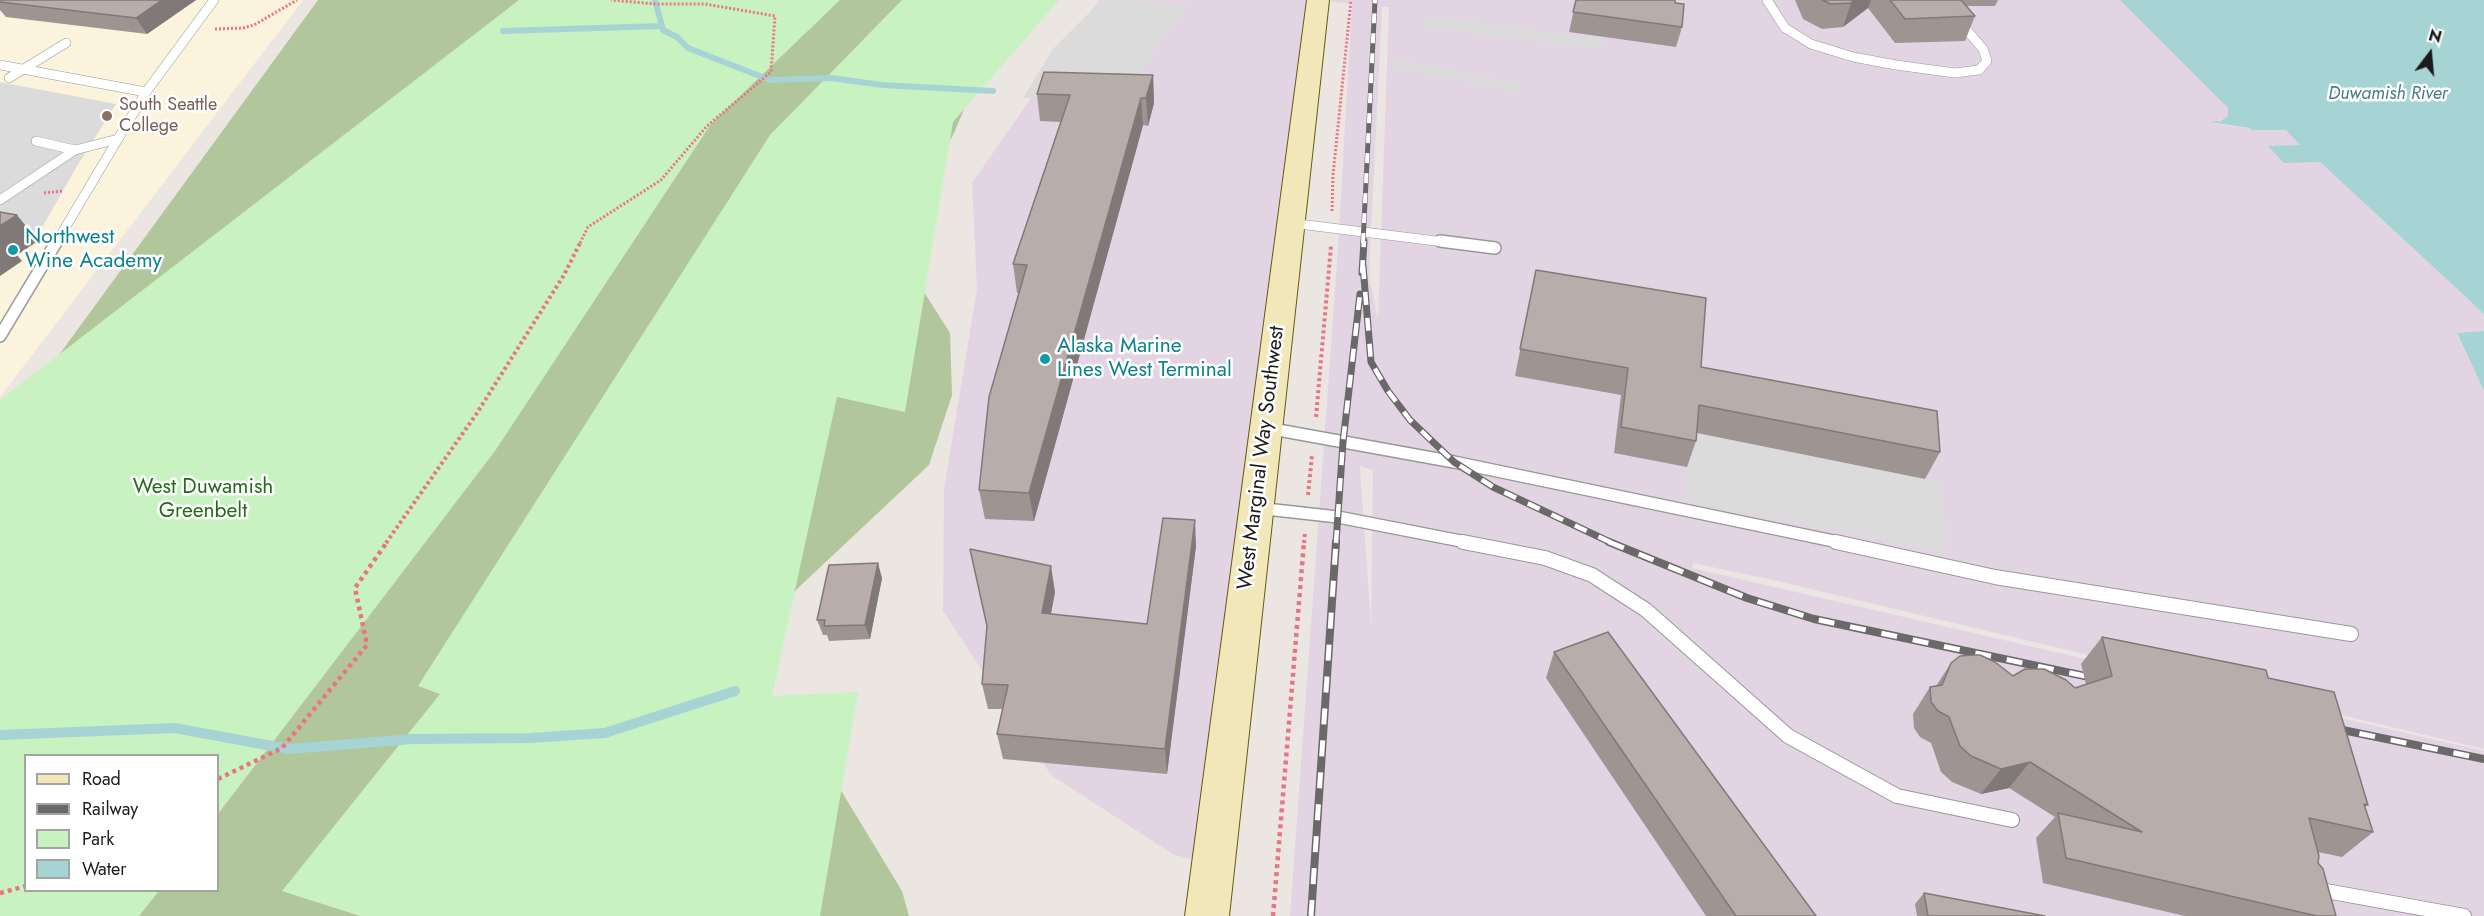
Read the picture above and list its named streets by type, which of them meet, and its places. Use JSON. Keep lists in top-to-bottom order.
{
  "streets": {
    "main road": ["West Marginal Way Southwest"]
  },
  "water": ["Duwamish River"],
  "parks": ["West Duwamish Greenbelt"],
  "places": ["South Seattle College", "Northwest Wine Academy", "Alaska Marine Lines West Terminal"],
  "legend": [
    "Road",
    "Railway",
    "Park",
    "Water"
  ],
  "north": "top"
}
